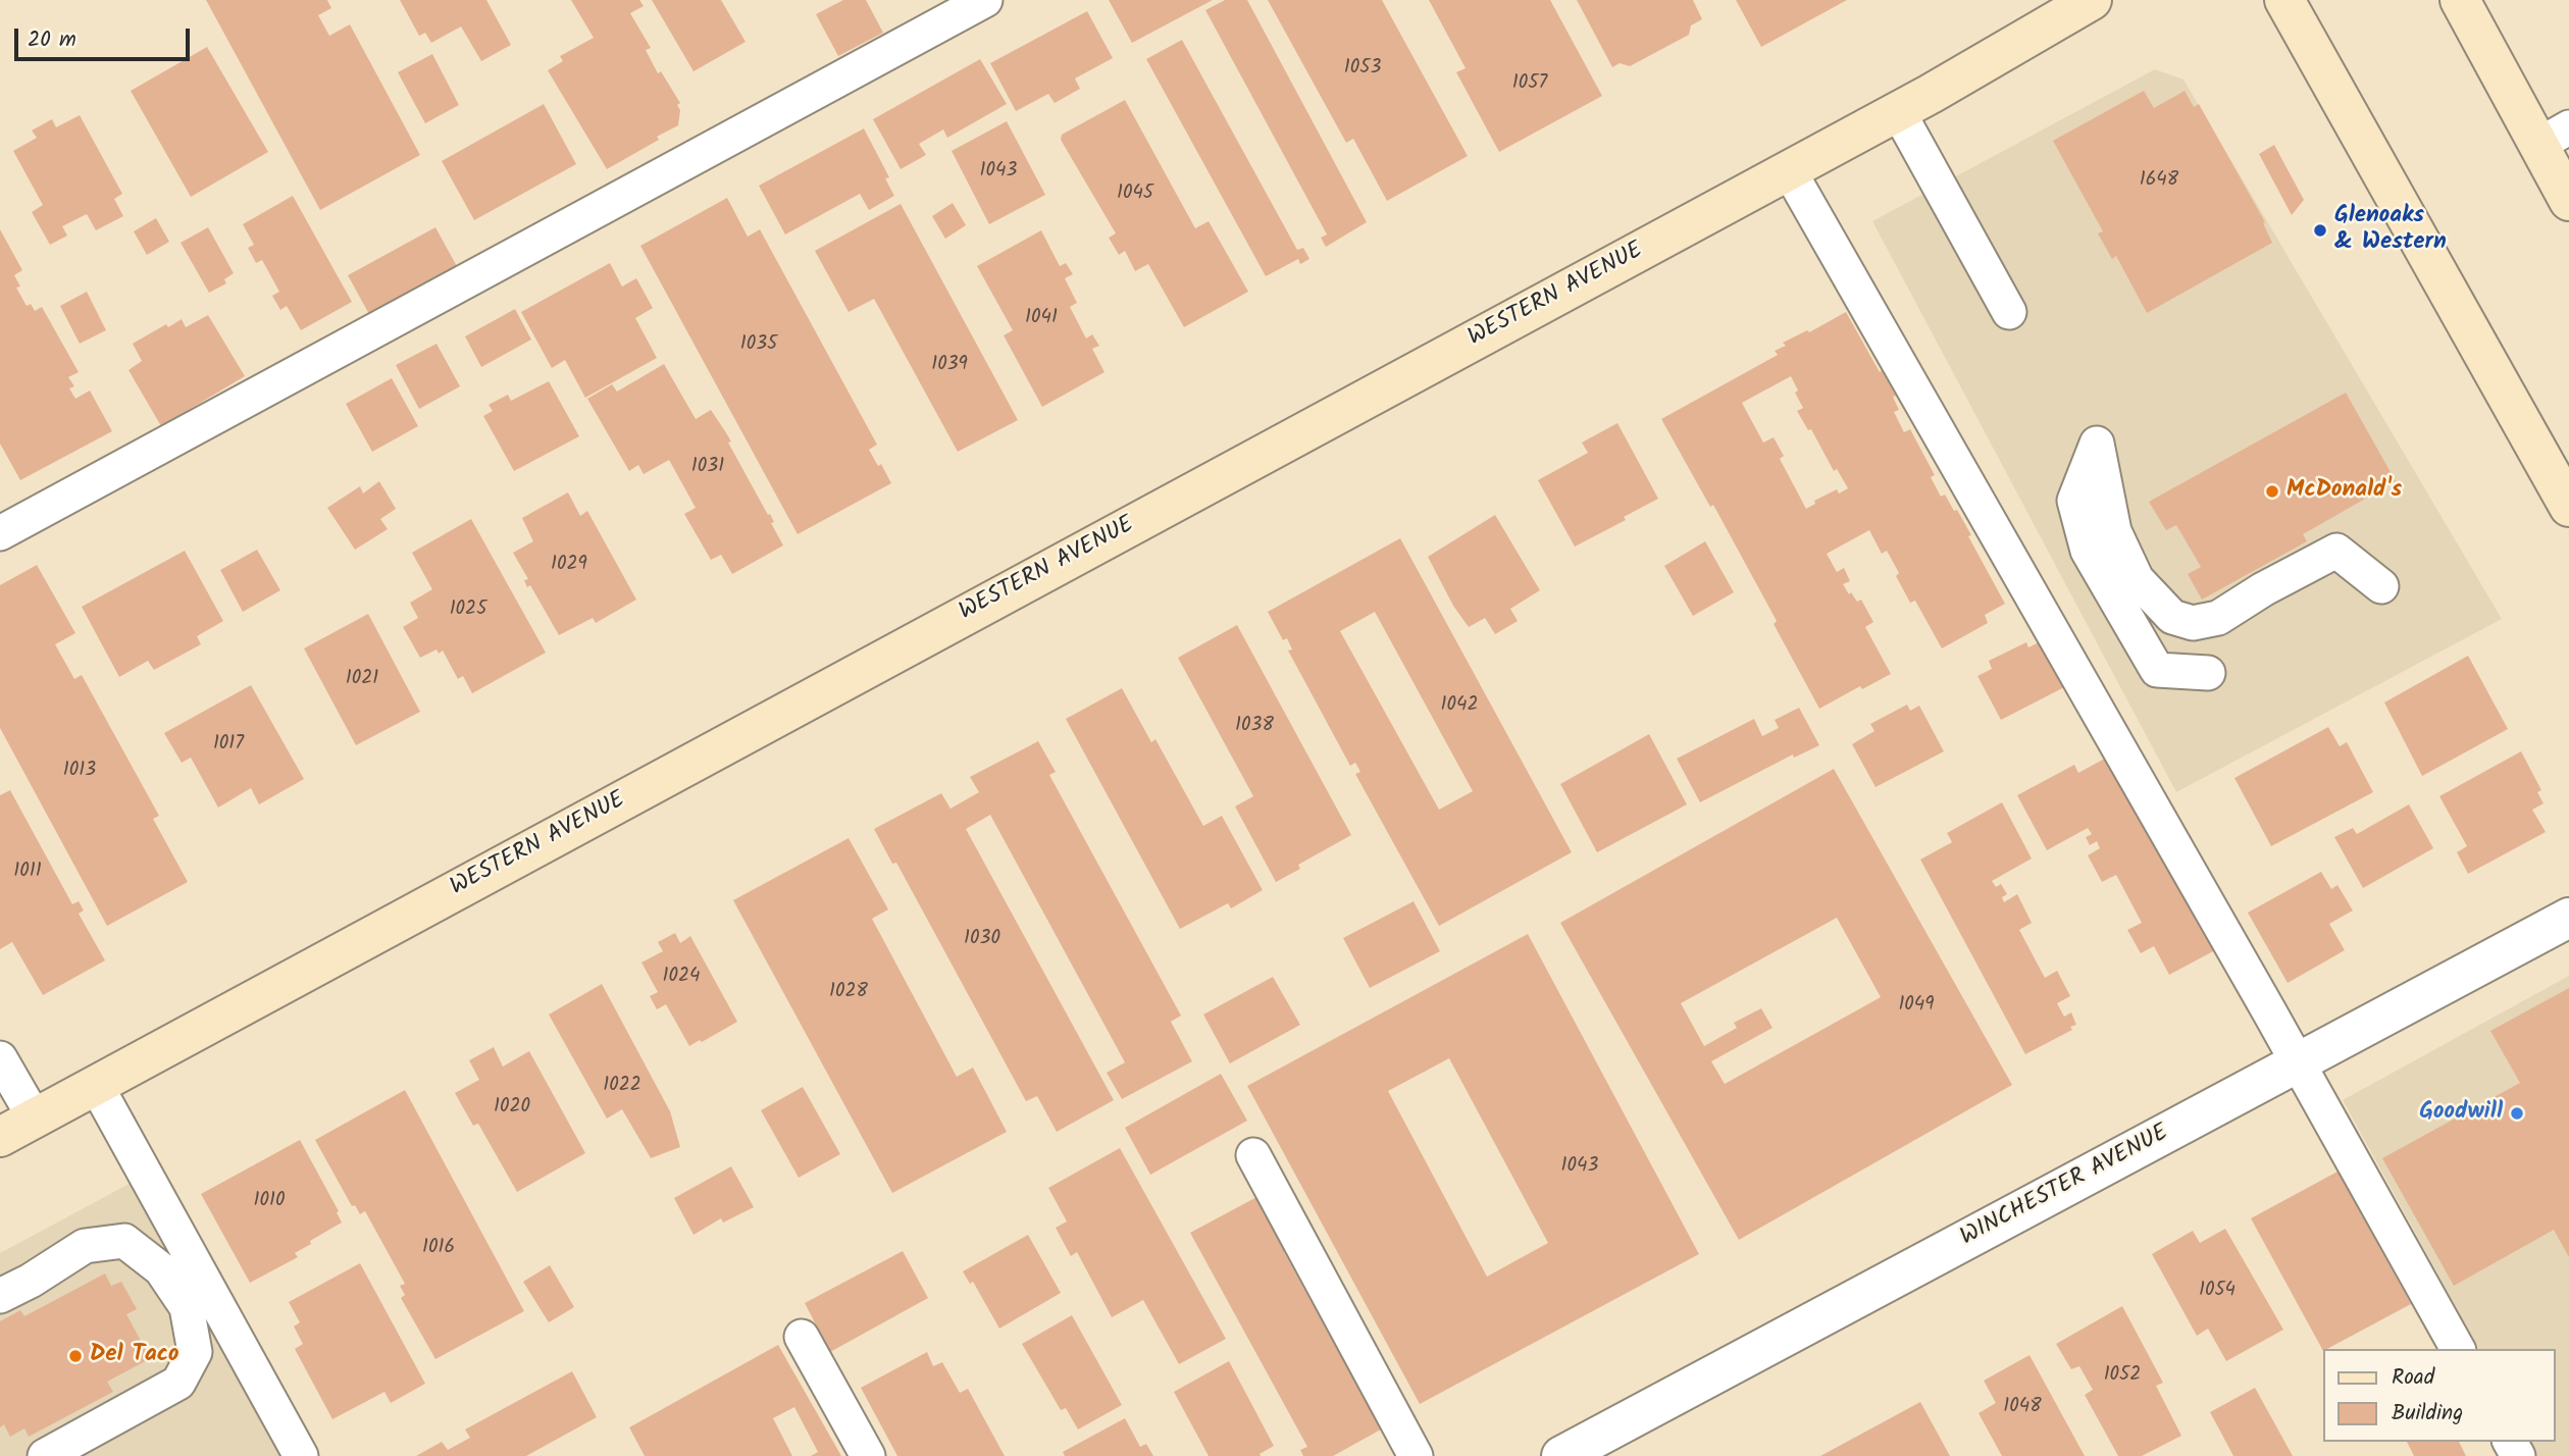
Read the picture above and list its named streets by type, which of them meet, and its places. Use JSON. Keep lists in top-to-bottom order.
{
  "streets": {
    "main road": ["WESTERN AVENUE"],
    "street": ["WINCHESTER AVENUE"]
  },
  "places": [
    "Glenoaks & Western",
    "McDonald's",
    "Goodwill",
    "Del Taco"
  ],
  "house_numbers": [
    "1053",
    "1057",
    "1043",
    "1648",
    "1045",
    "1041",
    "1035",
    "1039",
    "1031",
    "1029",
    "1025",
    "1021",
    "1042",
    "1038",
    "1017",
    "1013",
    "1011",
    "1030",
    "1024",
    "1028",
    "1049",
    "1022",
    "1020",
    "1043",
    "1010",
    "1016",
    "1054",
    "1052",
    "1048"
  ],
  "legend": ["Road", "Building"],
  "scale_bar": "20 m"
}
